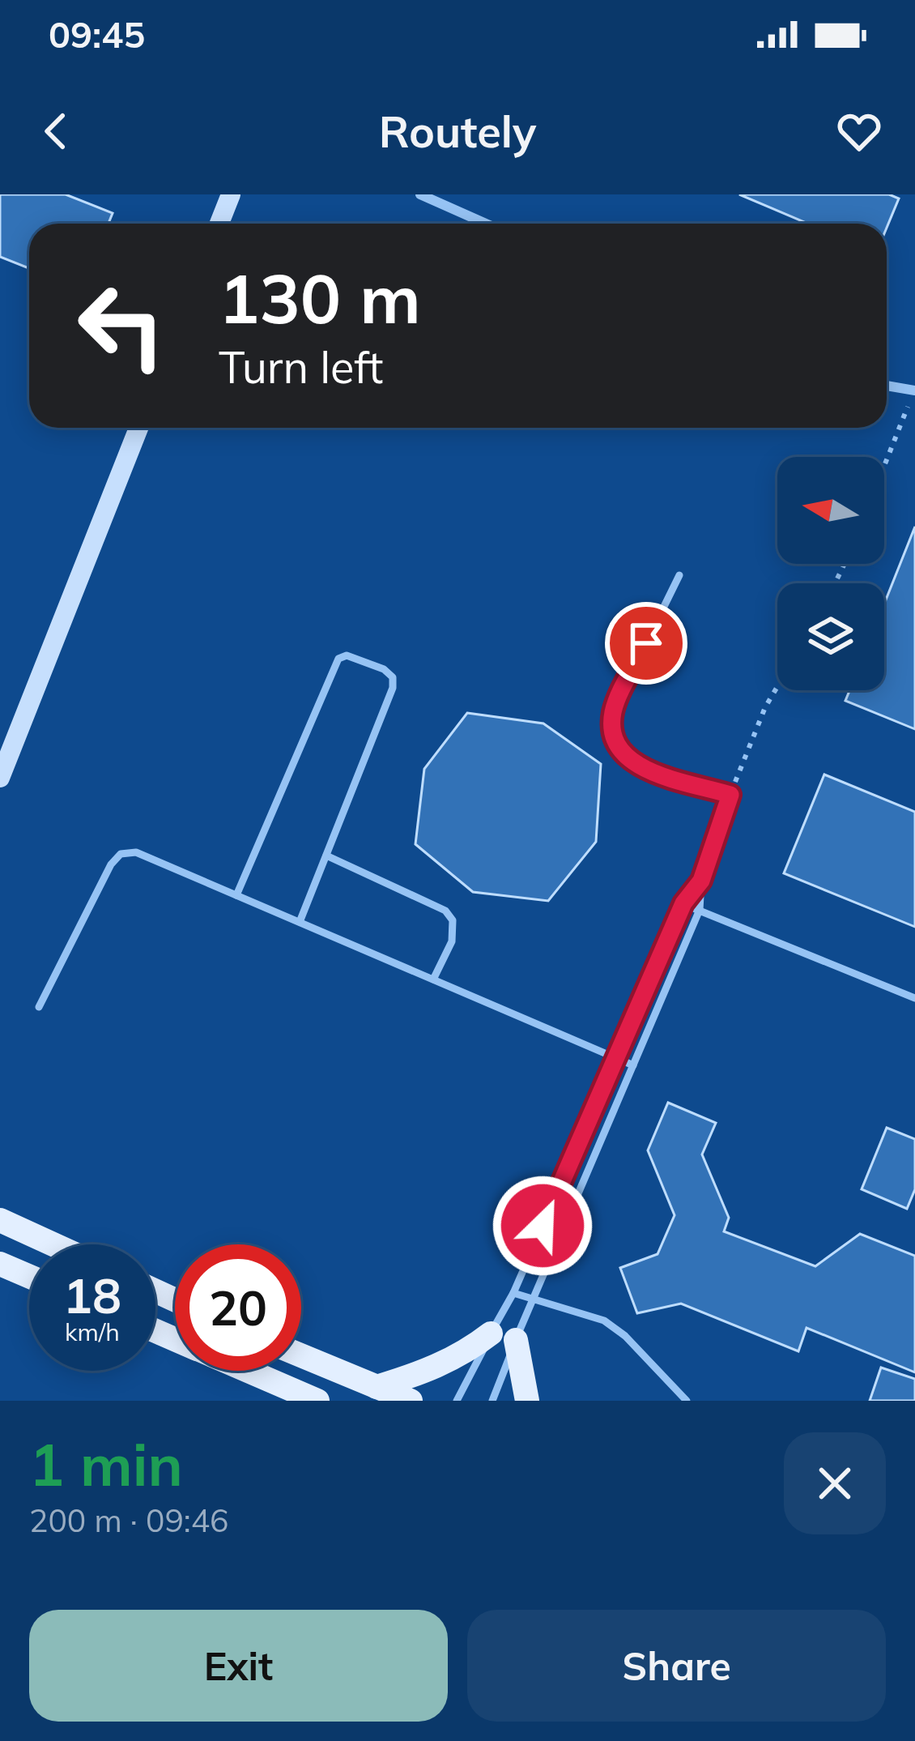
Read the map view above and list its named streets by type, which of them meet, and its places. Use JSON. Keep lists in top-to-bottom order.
{
  "north": "left",
  "page": {
    "status": "09:45",
    "header": "Routely",
    "turn": ["130 m", "Turn left"],
    "speed": "18 km/h",
    "limit": "20",
    "heading": ["1 min", "200 m · 09:46"],
    "buttons": ["Exit", "Share"]
  }
}
